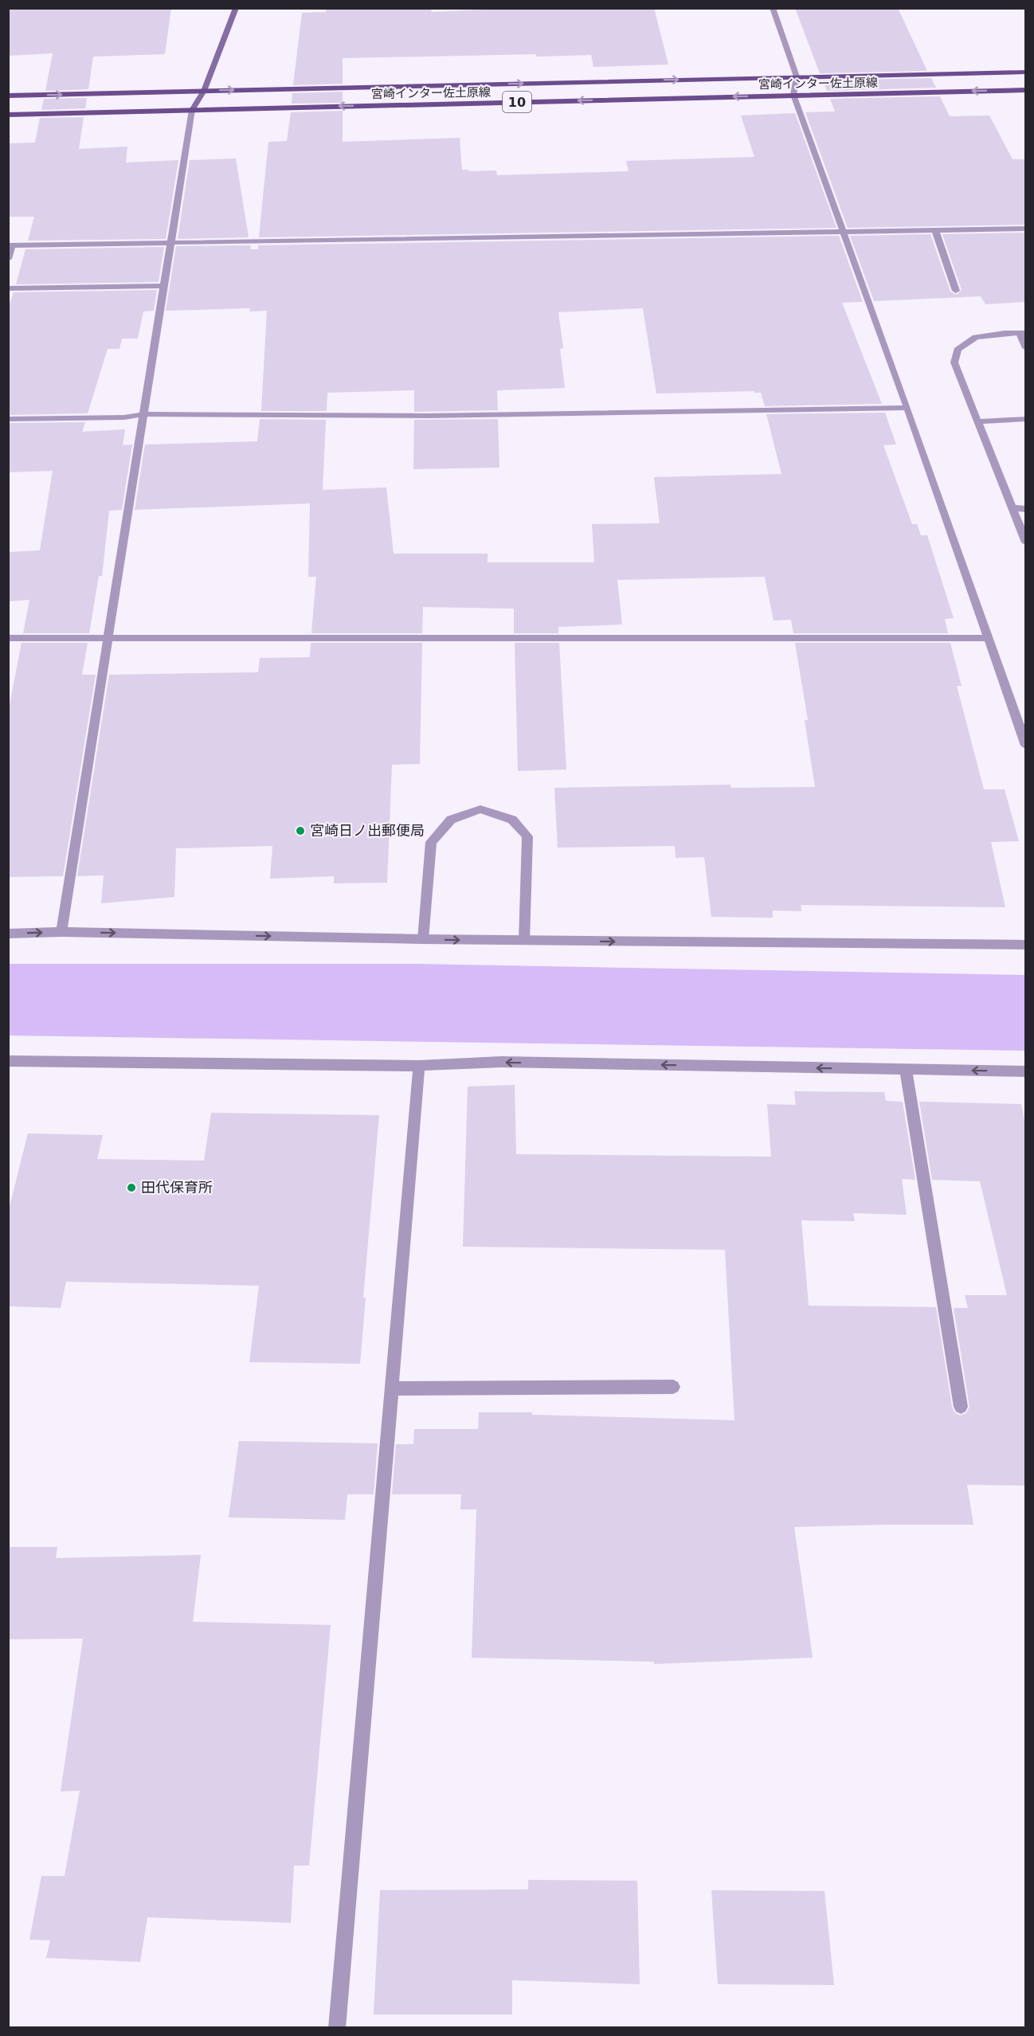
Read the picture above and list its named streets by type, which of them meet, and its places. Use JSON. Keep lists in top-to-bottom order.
{
  "streets": {
    "main road": ["宮崎インター佐土原線", "10"]
  },
  "places": ["宮崎日ノ出郵便局", "田代保育所"]
}
